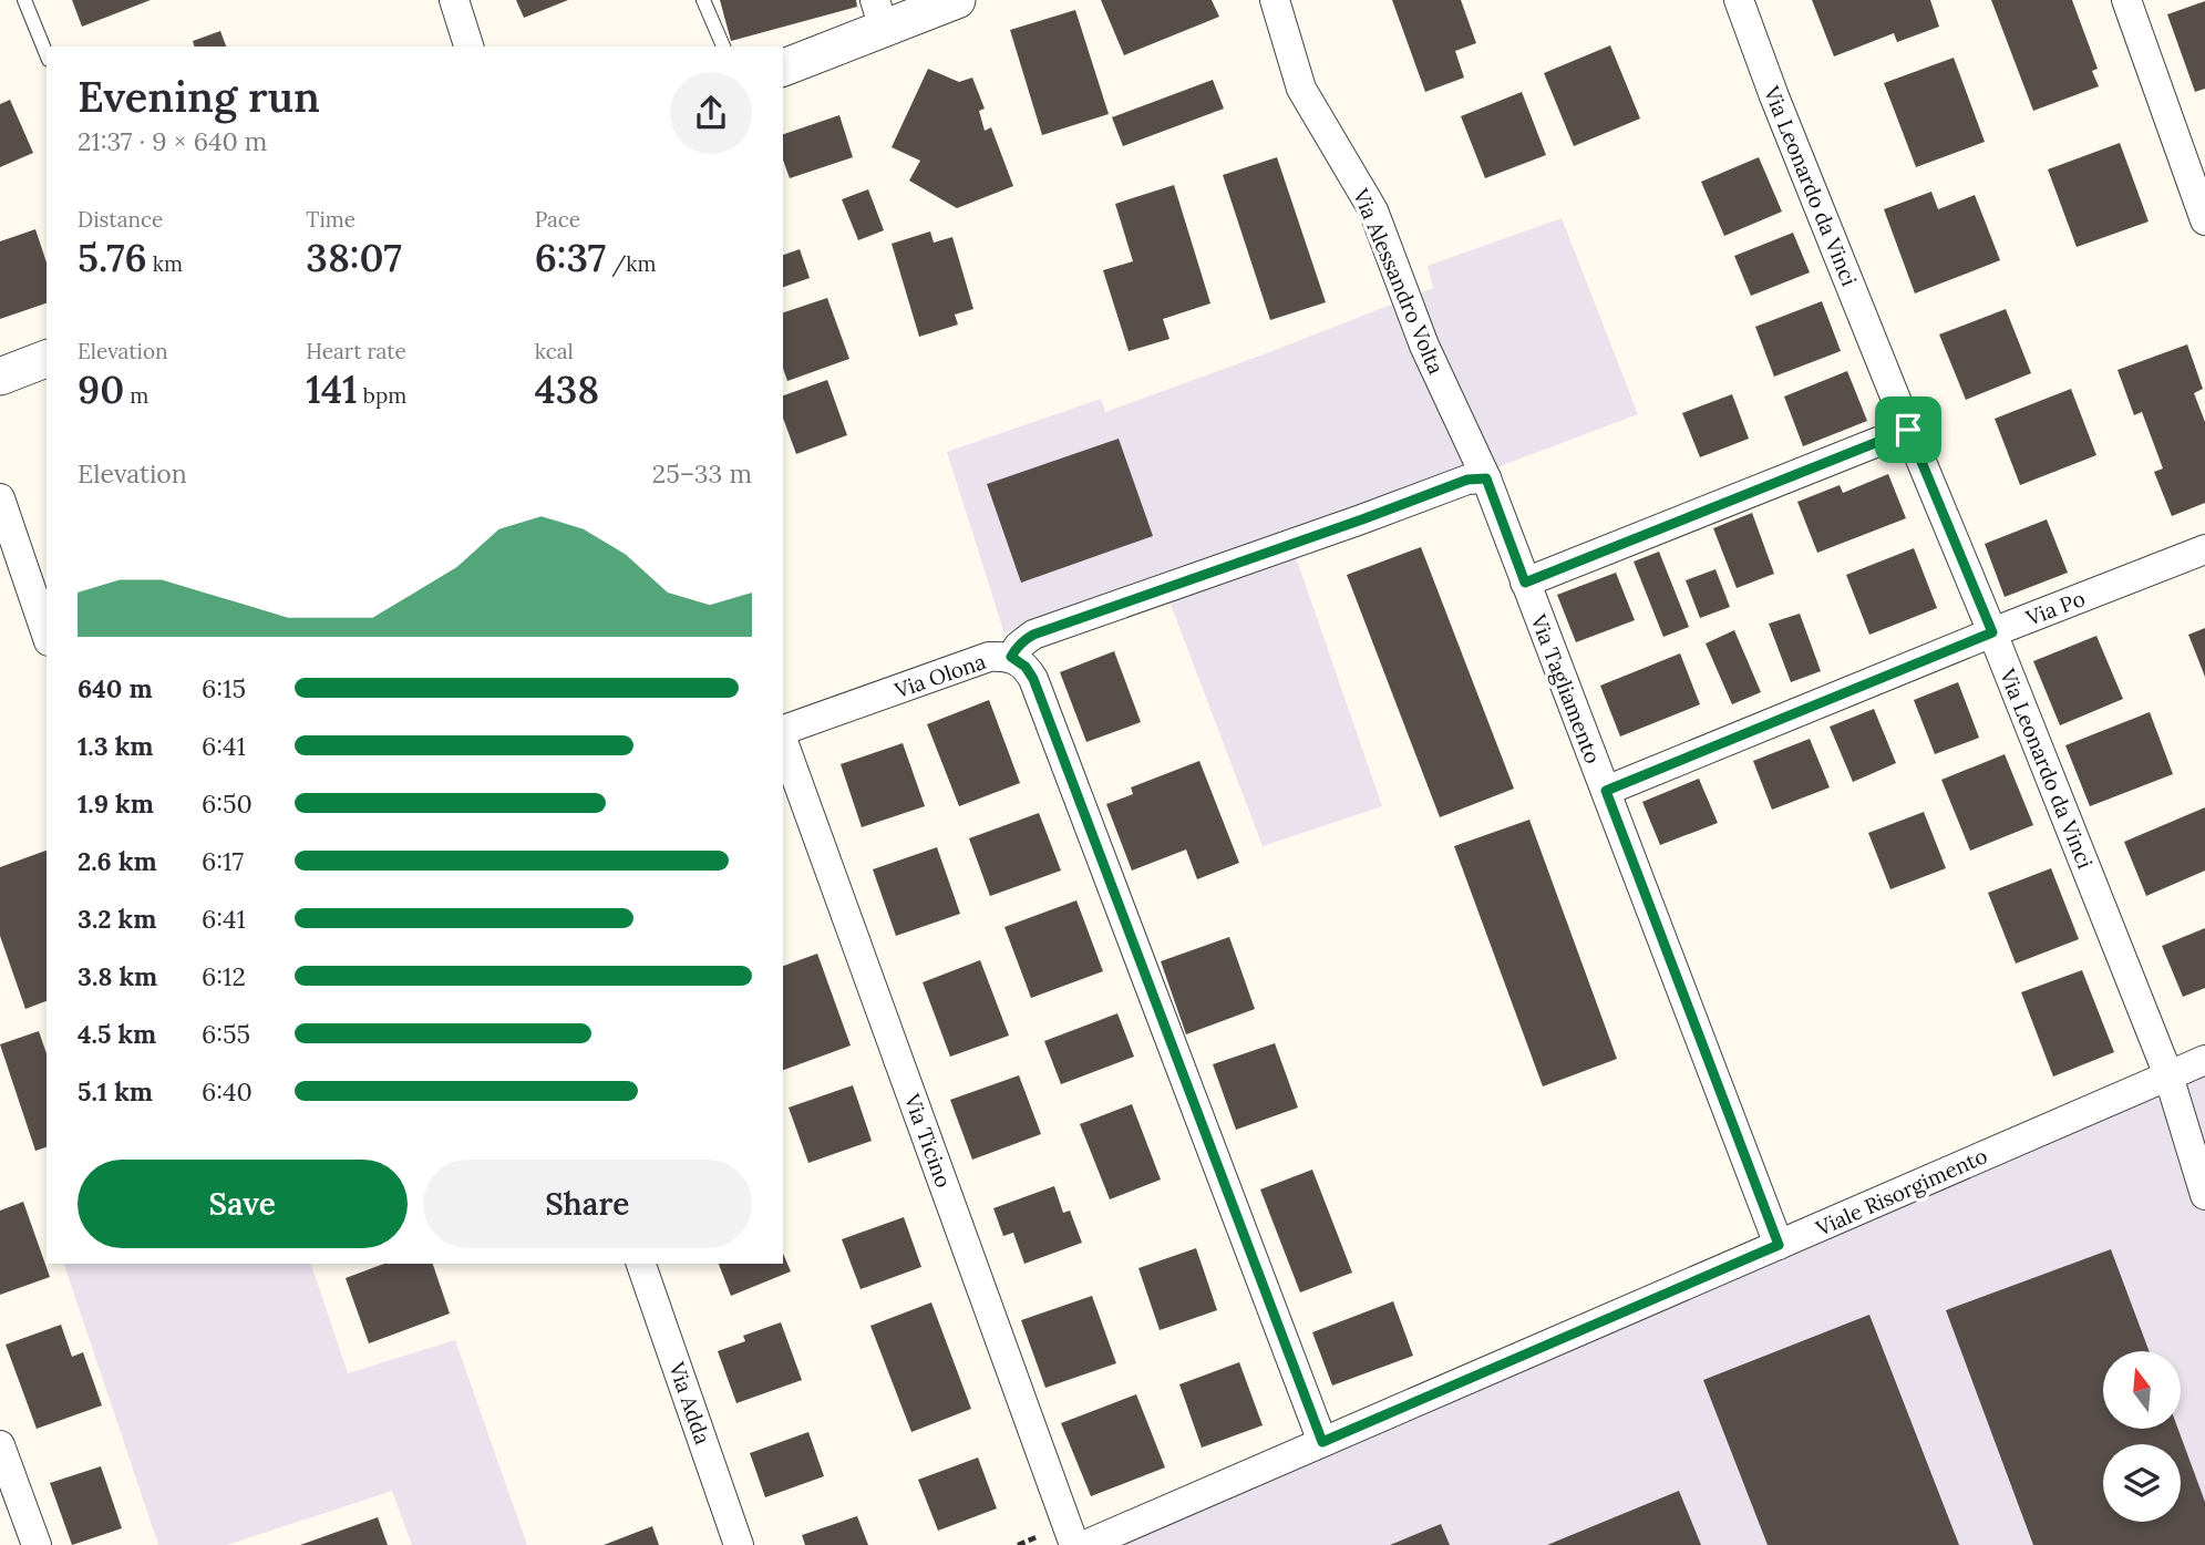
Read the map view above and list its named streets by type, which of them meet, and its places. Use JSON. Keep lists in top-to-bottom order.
{
  "streets": {
    "street": [
      "Via Leonardo da Vinci",
      "Via Alessandro Volta",
      "Via Po",
      "Via Olona",
      "Via Tagliamento",
      "Via Ticino",
      "Viale Risorgimento",
      "Via Adda"
    ]
  },
  "crossings": [
    ["Via Leonardo da Vinci", "Via Po"],
    ["Via Leonardo da Vinci", "Viale Risorgimento"],
    ["Via Alessandro Volta", "Via Olona"],
    ["Via Alessandro Volta", "Via Tagliamento"],
    ["Via Po", "Via Tagliamento"],
    ["Via Olona", "Via Tagliamento"],
    ["Via Tagliamento", "Viale Risorgimento"]
  ],
  "north": "top",
  "page": {
    "heading": ["Evening run", "21:37 · 9 × 640 m"],
    "stats": [
      ["Distance", "5.76 km"],
      ["Time", "38:07"],
      ["Pace", "6:37 /km"],
      ["Elevation", "90 m"],
      ["Heart rate", "141 bpm"],
      ["kcal", "438"]
    ],
    "chart": ["Elevation", "25–33 m"],
    "list": [
      {
        "name": "640 m",
        "note": "6:15"
      },
      {
        "name": "1.3 km",
        "note": "6:41"
      },
      {
        "name": "1.9 km",
        "note": "6:50"
      },
      {
        "name": "2.6 km",
        "note": "6:17"
      },
      {
        "name": "3.2 km",
        "note": "6:41"
      },
      {
        "name": "3.8 km",
        "note": "6:12"
      },
      {
        "name": "4.5 km",
        "note": "6:55"
      },
      {
        "name": "5.1 km",
        "note": "6:40"
      }
    ],
    "buttons": ["Save", "Share"]
  }
}
